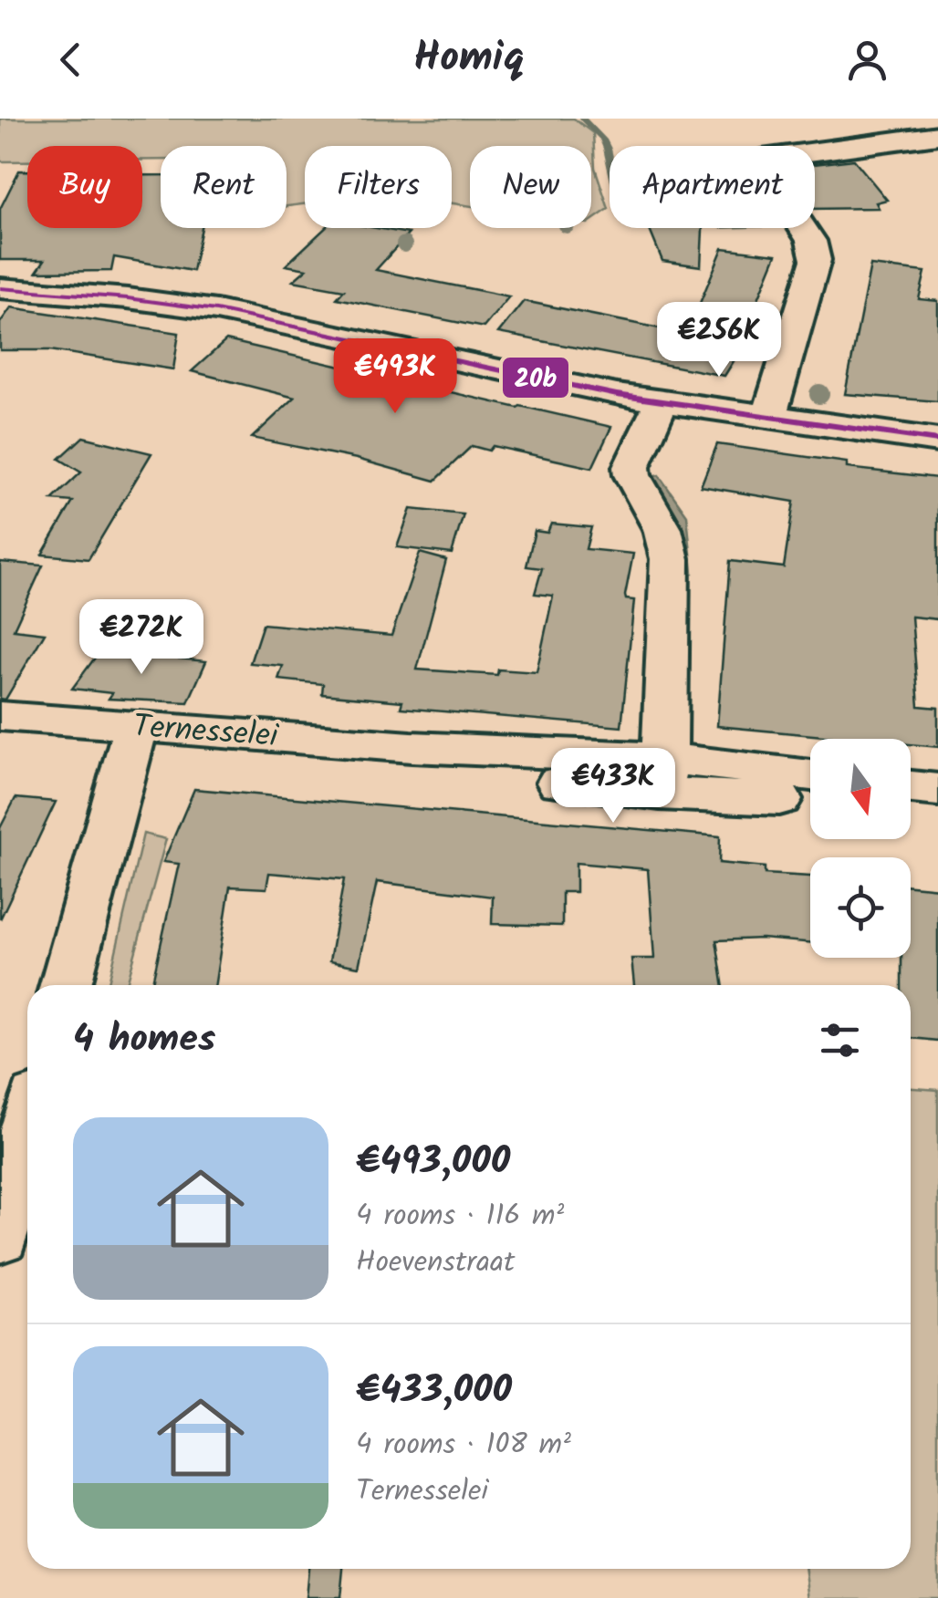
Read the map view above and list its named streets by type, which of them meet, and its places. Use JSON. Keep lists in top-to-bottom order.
{
  "streets": {
    "street": ["Ternesselei"]
  },
  "lines": ["transit line 20b"],
  "north": "bottom",
  "page": {
    "header": "Homiq",
    "chip": [
      "Buy",
      "Rent",
      "Filters",
      "New",
      "Apartment"
    ],
    "price": [
      "€256K",
      "€493K",
      "€272K",
      "€433K"
    ],
    "heading": "4 homes",
    "list": [
      {
        "name": "€493,000",
        "note": "4 rooms · 116 m² · Hoevenstraat"
      },
      {
        "name": "€433,000",
        "note": "4 rooms · 108 m² · Ternesselei"
      }
    ]
  }
}
